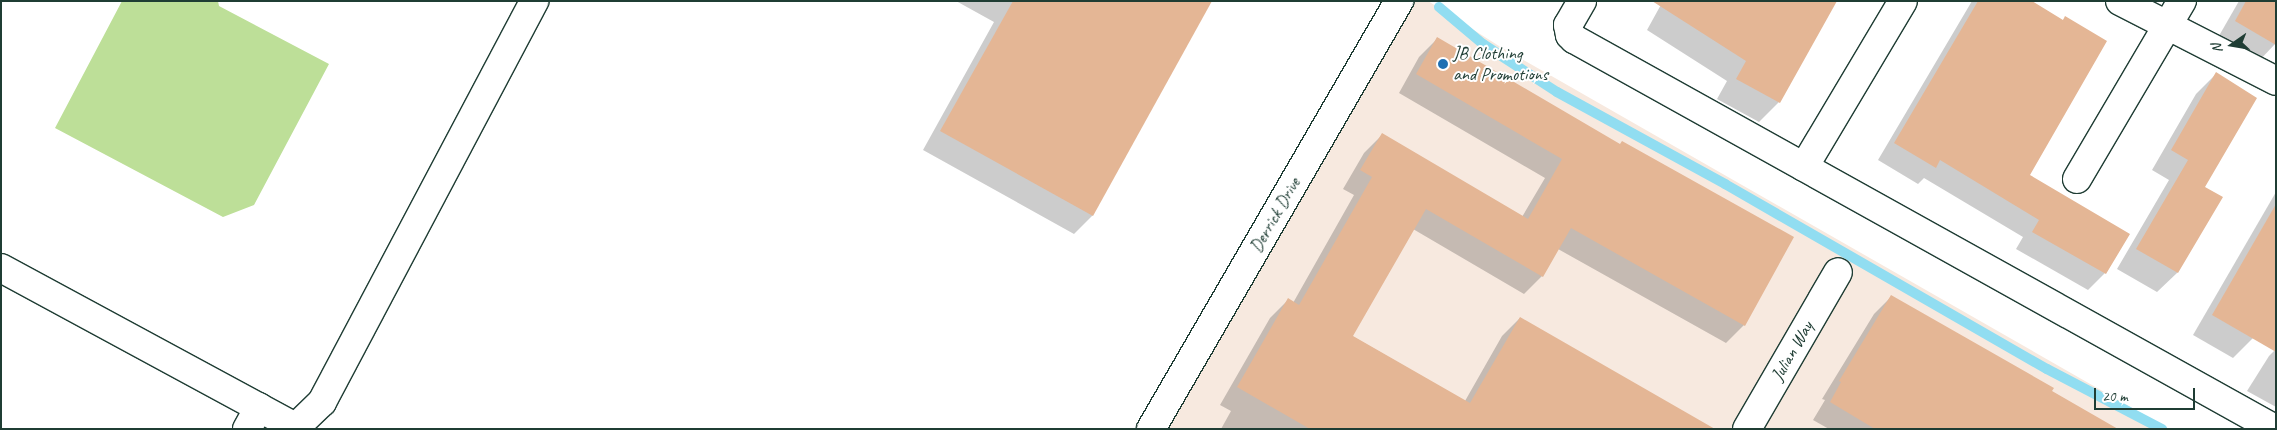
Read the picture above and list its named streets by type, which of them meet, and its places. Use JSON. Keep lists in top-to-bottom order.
{
  "streets": {
    "street": ["Derrick Drive", "Julian Way"]
  },
  "places": ["JB Clothing and Promotions"],
  "scale_bar": "20 m",
  "north": "left"
}
